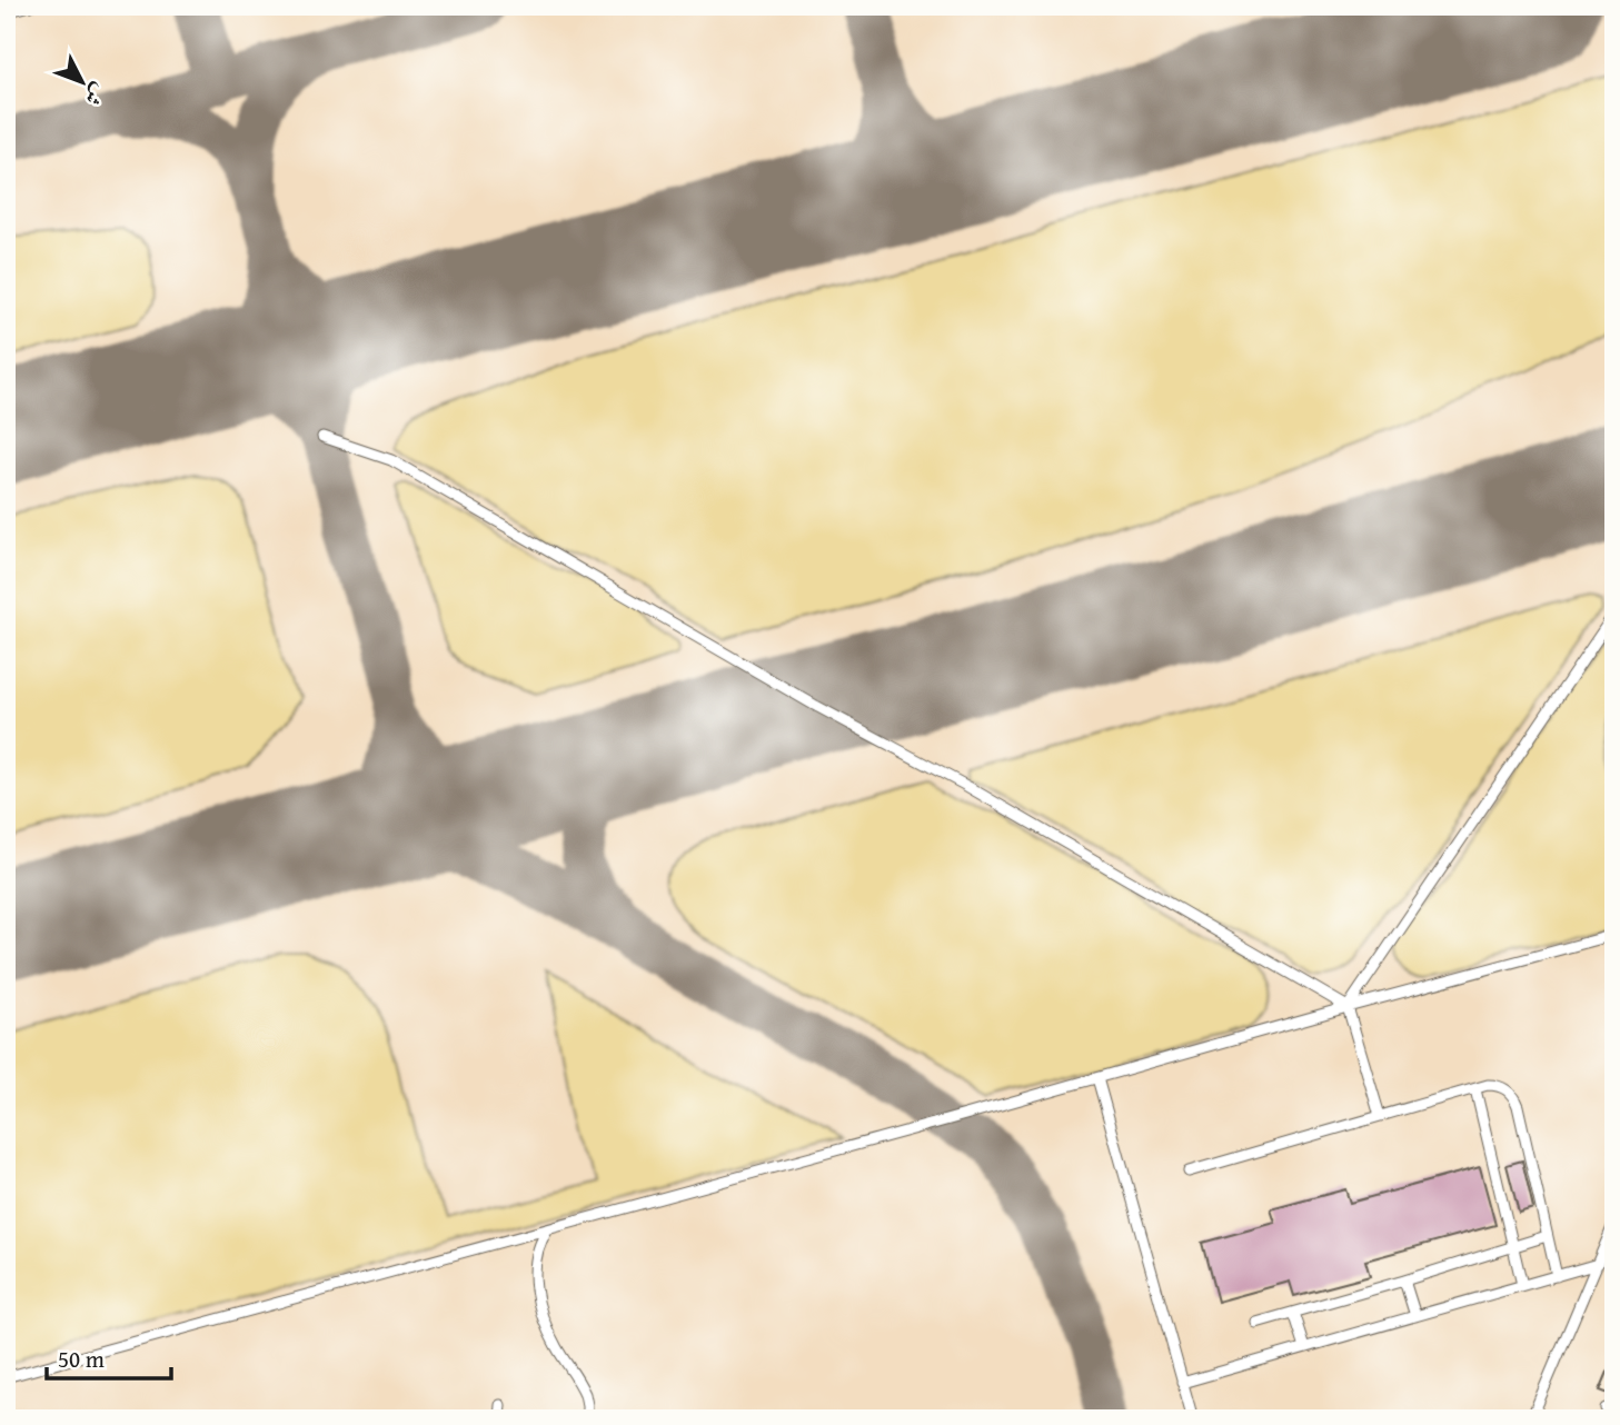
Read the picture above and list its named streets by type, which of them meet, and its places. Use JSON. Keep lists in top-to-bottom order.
{
  "scale_bar": "50 m",
  "north": "bottom right"
}
